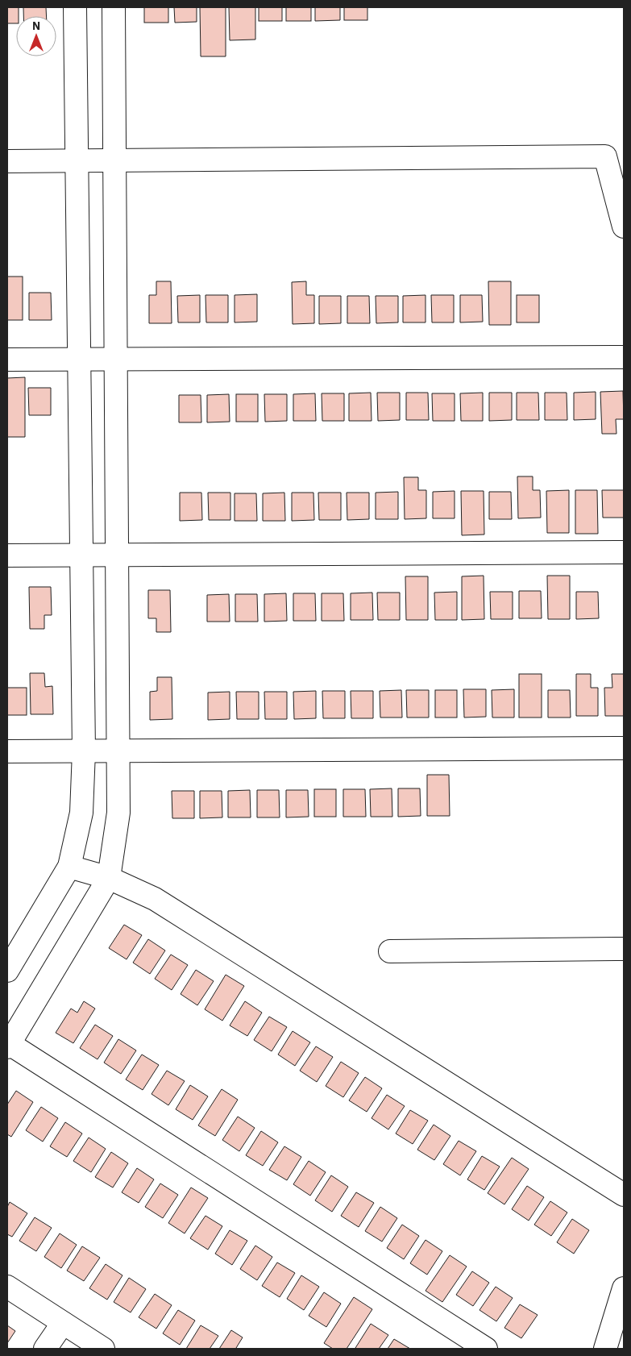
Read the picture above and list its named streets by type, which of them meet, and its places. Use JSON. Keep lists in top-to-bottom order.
{
  "north": "top"
}
